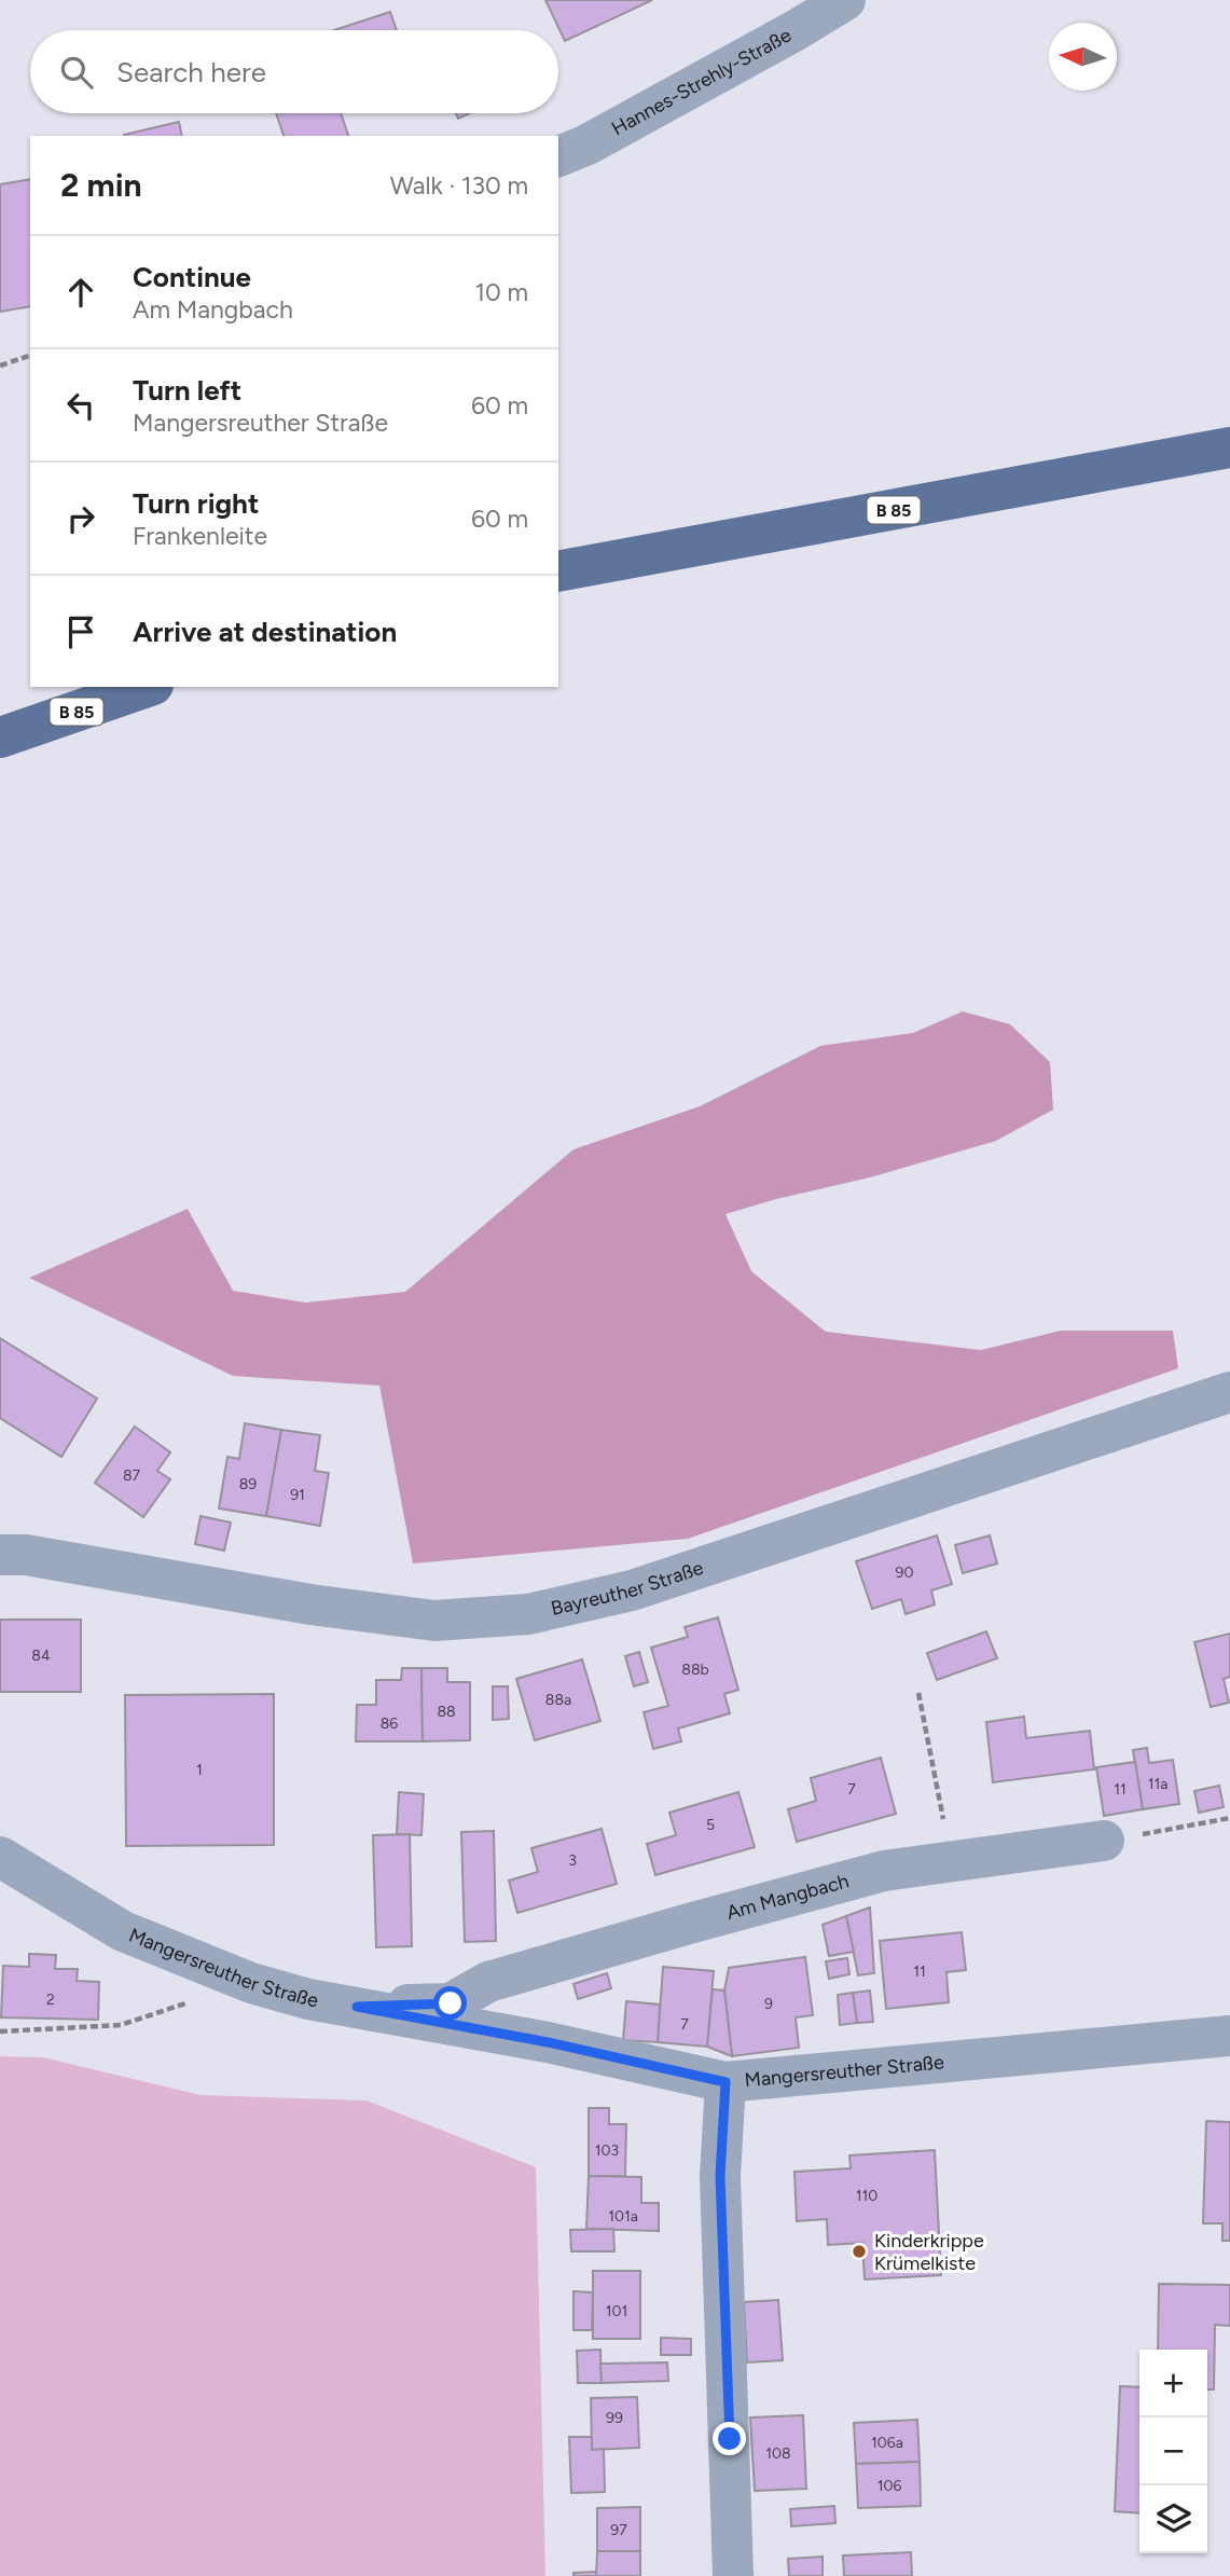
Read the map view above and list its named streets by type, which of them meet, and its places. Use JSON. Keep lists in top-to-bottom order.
{
  "streets": {
    "main road": ["B 85"],
    "street": [
      "Hannes-Strehly-Straße",
      "Bayreuther Straße",
      "Am Mangbach",
      "Mangersreuther Straße"
    ]
  },
  "crossings": [
    ["Am Mangbach", "Mangersreuther Straße"]
  ],
  "places": ["Kinderkrippe Krümelkiste"],
  "house_numbers": [
    "87",
    "89",
    "91",
    "90",
    "84",
    "88b",
    "88a",
    "88",
    "86",
    "1",
    "11a",
    "7",
    "11",
    "5",
    "3",
    "11",
    "2",
    "9",
    "7",
    "103",
    "110",
    "101a",
    "101",
    "99",
    "106a",
    "108",
    "106",
    "97"
  ],
  "north": "left",
  "page": {
    "search": "Search here",
    "heading": ["2 min", "Walk · 130 m"],
    "list": [
      ["Continue", "Am Mangbach", "10 m"],
      ["Turn left", "Mangersreuther Straße", "60 m"],
      ["Turn right", "Frankenleite", "60 m"],
      "Arrive at destination"
    ],
    "map_buttons": ["+", "−"]
  }
}
